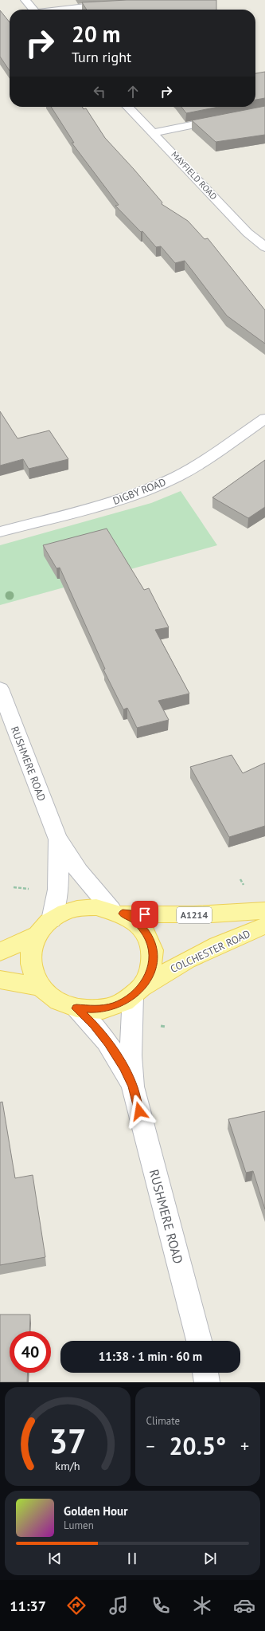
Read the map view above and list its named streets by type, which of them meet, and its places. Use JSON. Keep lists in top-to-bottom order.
{
  "streets": {
    "main road": ["A1214", "COLCHESTER ROAD"],
    "street": ["MAYFIELD ROAD", "DIGBY ROAD", "RUSHMERE ROAD"]
  },
  "crossings": [
    ["RUSHMERE ROAD", "COLCHESTER ROAD"]
  ],
  "page": {
    "turn": ["20 m", "Turn right"],
    "limit": "40",
    "trip": "11:38 · 1 min · 60 m",
    "tile": "Climate",
    "heat": ["−", "20.5°", "+"],
    "song": ["Golden Hour", "Lumen"],
    "tabs": "11:37",
    "gauge": ["37", "km/h"]
  }
}
